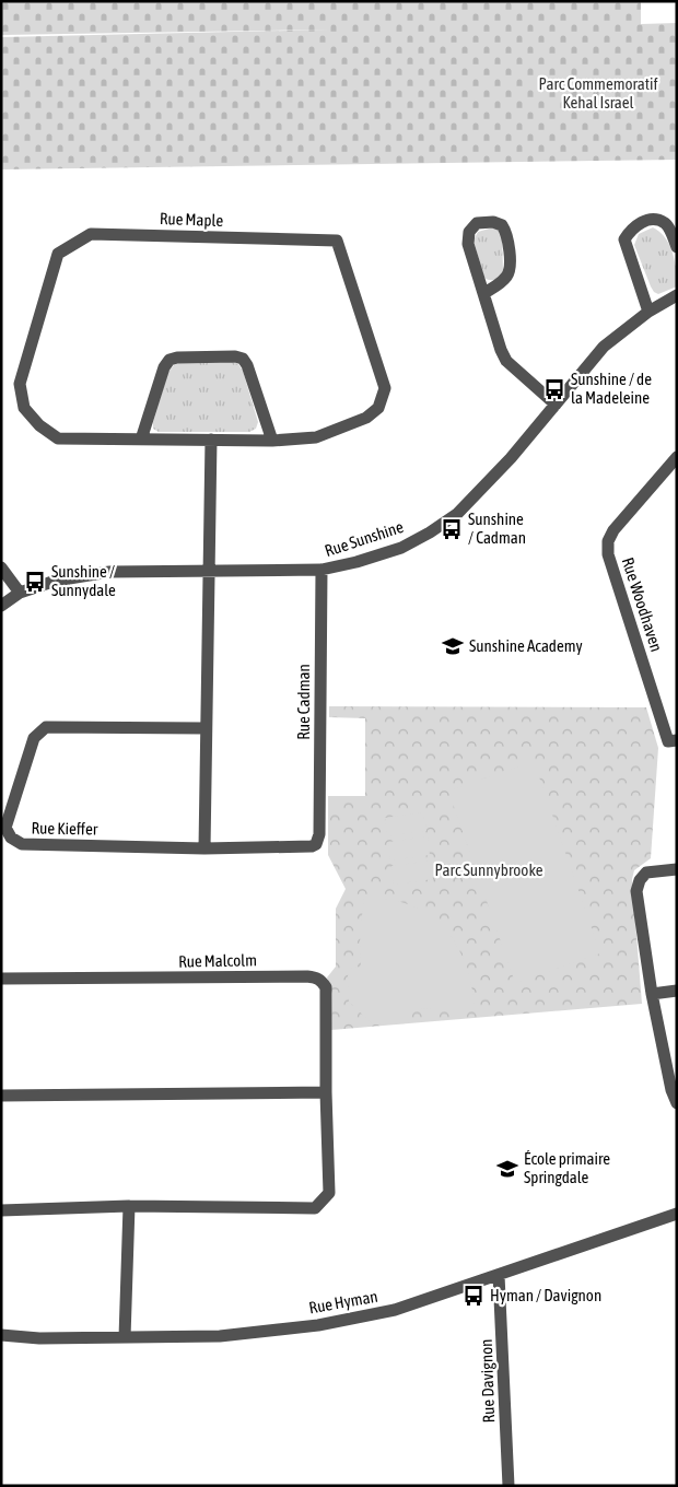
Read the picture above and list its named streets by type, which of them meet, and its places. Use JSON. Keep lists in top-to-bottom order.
{
  "streets": {
    "street": [
      "Rue Maple",
      "Rue Sunshine",
      "Rue Woodhaven",
      "Rue Cadman",
      "Rue Kieffer",
      "Rue Malcolm",
      "Rue Hyman",
      "Rue Davignon"
    ]
  },
  "crossings": [
    ["Rue Sunshine", "Rue Cadman"],
    ["Rue Cadman", "Rue Kieffer"],
    ["Rue Hyman", "Rue Davignon"]
  ],
  "parks": ["Parc Commemoratif Kehal Israel", "Parc Sunnybrooke"],
  "places": {
    "bus stop": [
      "Sunshine / de la Madeleine",
      "Sunshine / Cadman",
      "Sunshine / Sunnydale",
      "Hyman / Davignon"
    ],
    "school or university": ["Sunshine Academy", "École primaire Springdale"]
  }
}
